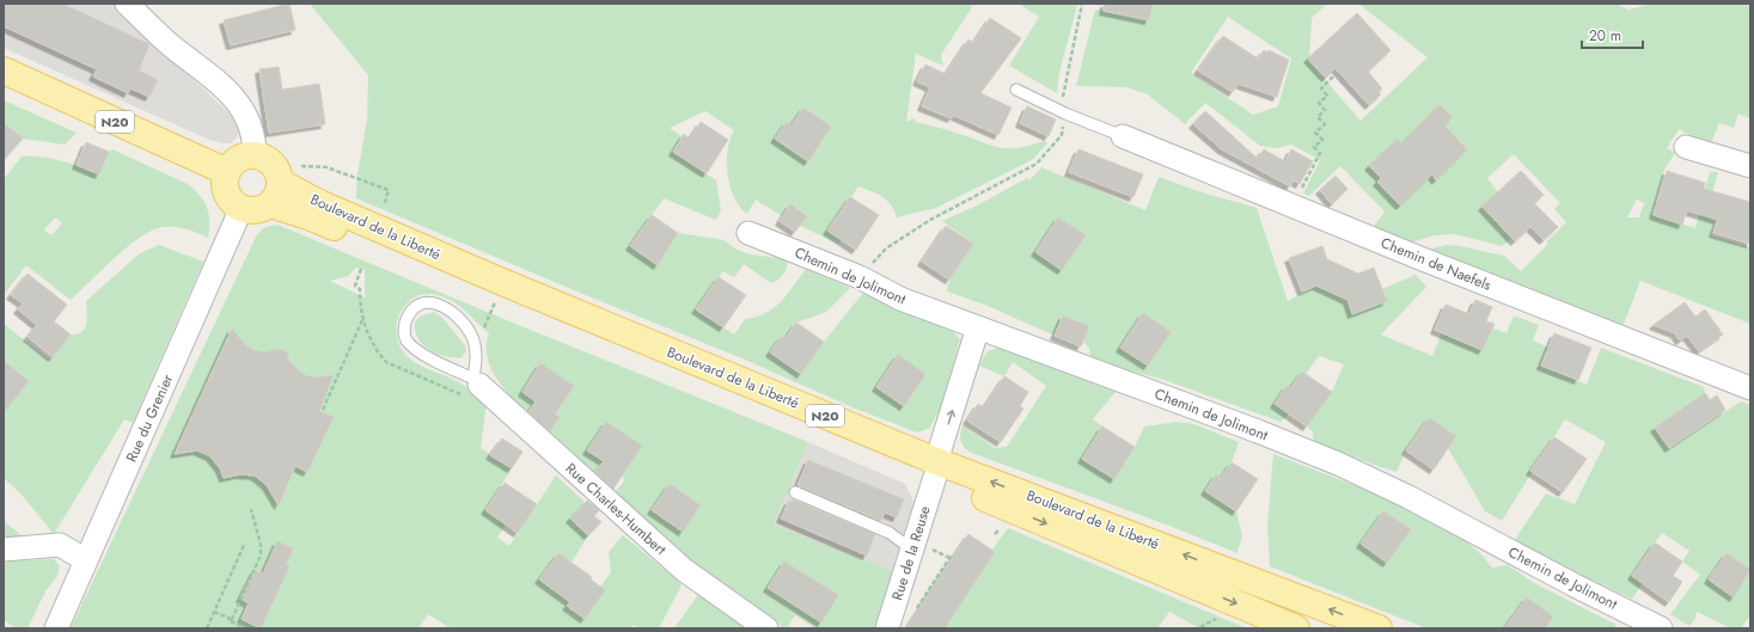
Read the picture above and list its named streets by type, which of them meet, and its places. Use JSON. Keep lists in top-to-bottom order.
{
  "streets": {
    "main road": ["N20", "Boulevard de la Liberté"],
    "street": [
      "Chemin de Naefels",
      "Chemin de Jolimont",
      "Rue du Grenier",
      "Rue Charles-Humbert",
      "Rue de la Reuse"
    ]
  },
  "crossings": [
    ["N20", "Boulevard de la Liberté"],
    ["N20", "Rue du Grenier"],
    ["Boulevard de la Liberté", "Rue du Grenier"],
    ["Boulevard de la Liberté", "Rue de la Reuse"],
    ["Chemin de Jolimont", "Rue de la Reuse"]
  ],
  "one_way": ["Rue de la Reuse"],
  "scale_bar": "20 m"
}
